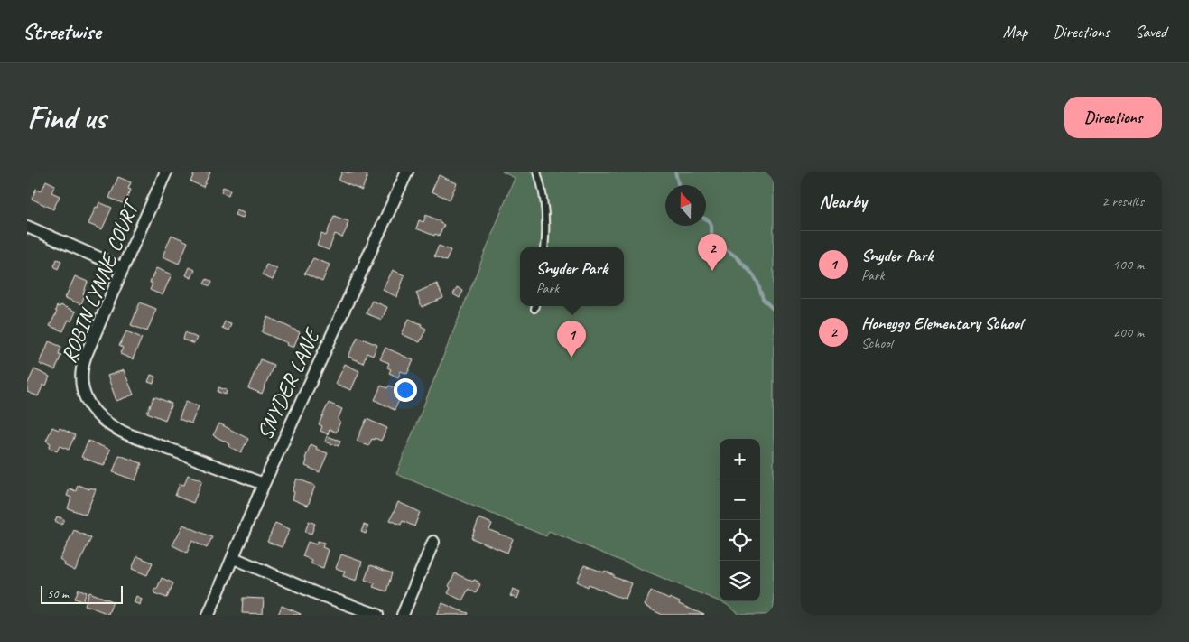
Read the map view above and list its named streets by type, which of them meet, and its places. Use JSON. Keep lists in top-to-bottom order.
{
  "streets": {
    "street": ["ROBIN LYNNE COURT", "SNYDER LANE"]
  },
  "crossings": [
    ["ROBIN LYNNE COURT", "SNYDER LANE"]
  ],
  "scale_bar": "50 m",
  "north": "top",
  "page": {
    "header": "Streetwise",
    "nav": ["Map", "Directions", "Saved"],
    "buttons": "Directions",
    "title": "Find us",
    "heading": ["Nearby", "2 results"],
    "list": [
      {
        "mark": "1",
        "name": "Snyder Park",
        "note": "Park",
        "value": "100 m"
      },
      {
        "mark": "2",
        "name": "Honeygo Elementary School",
        "note": "School",
        "value": "200 m"
      }
    ],
    "pins": ["2", "1"],
    "popup": ["Snyder Park", "Park"],
    "map_buttons": ["+", "−"],
    "scale": "50 m"
  }
}
